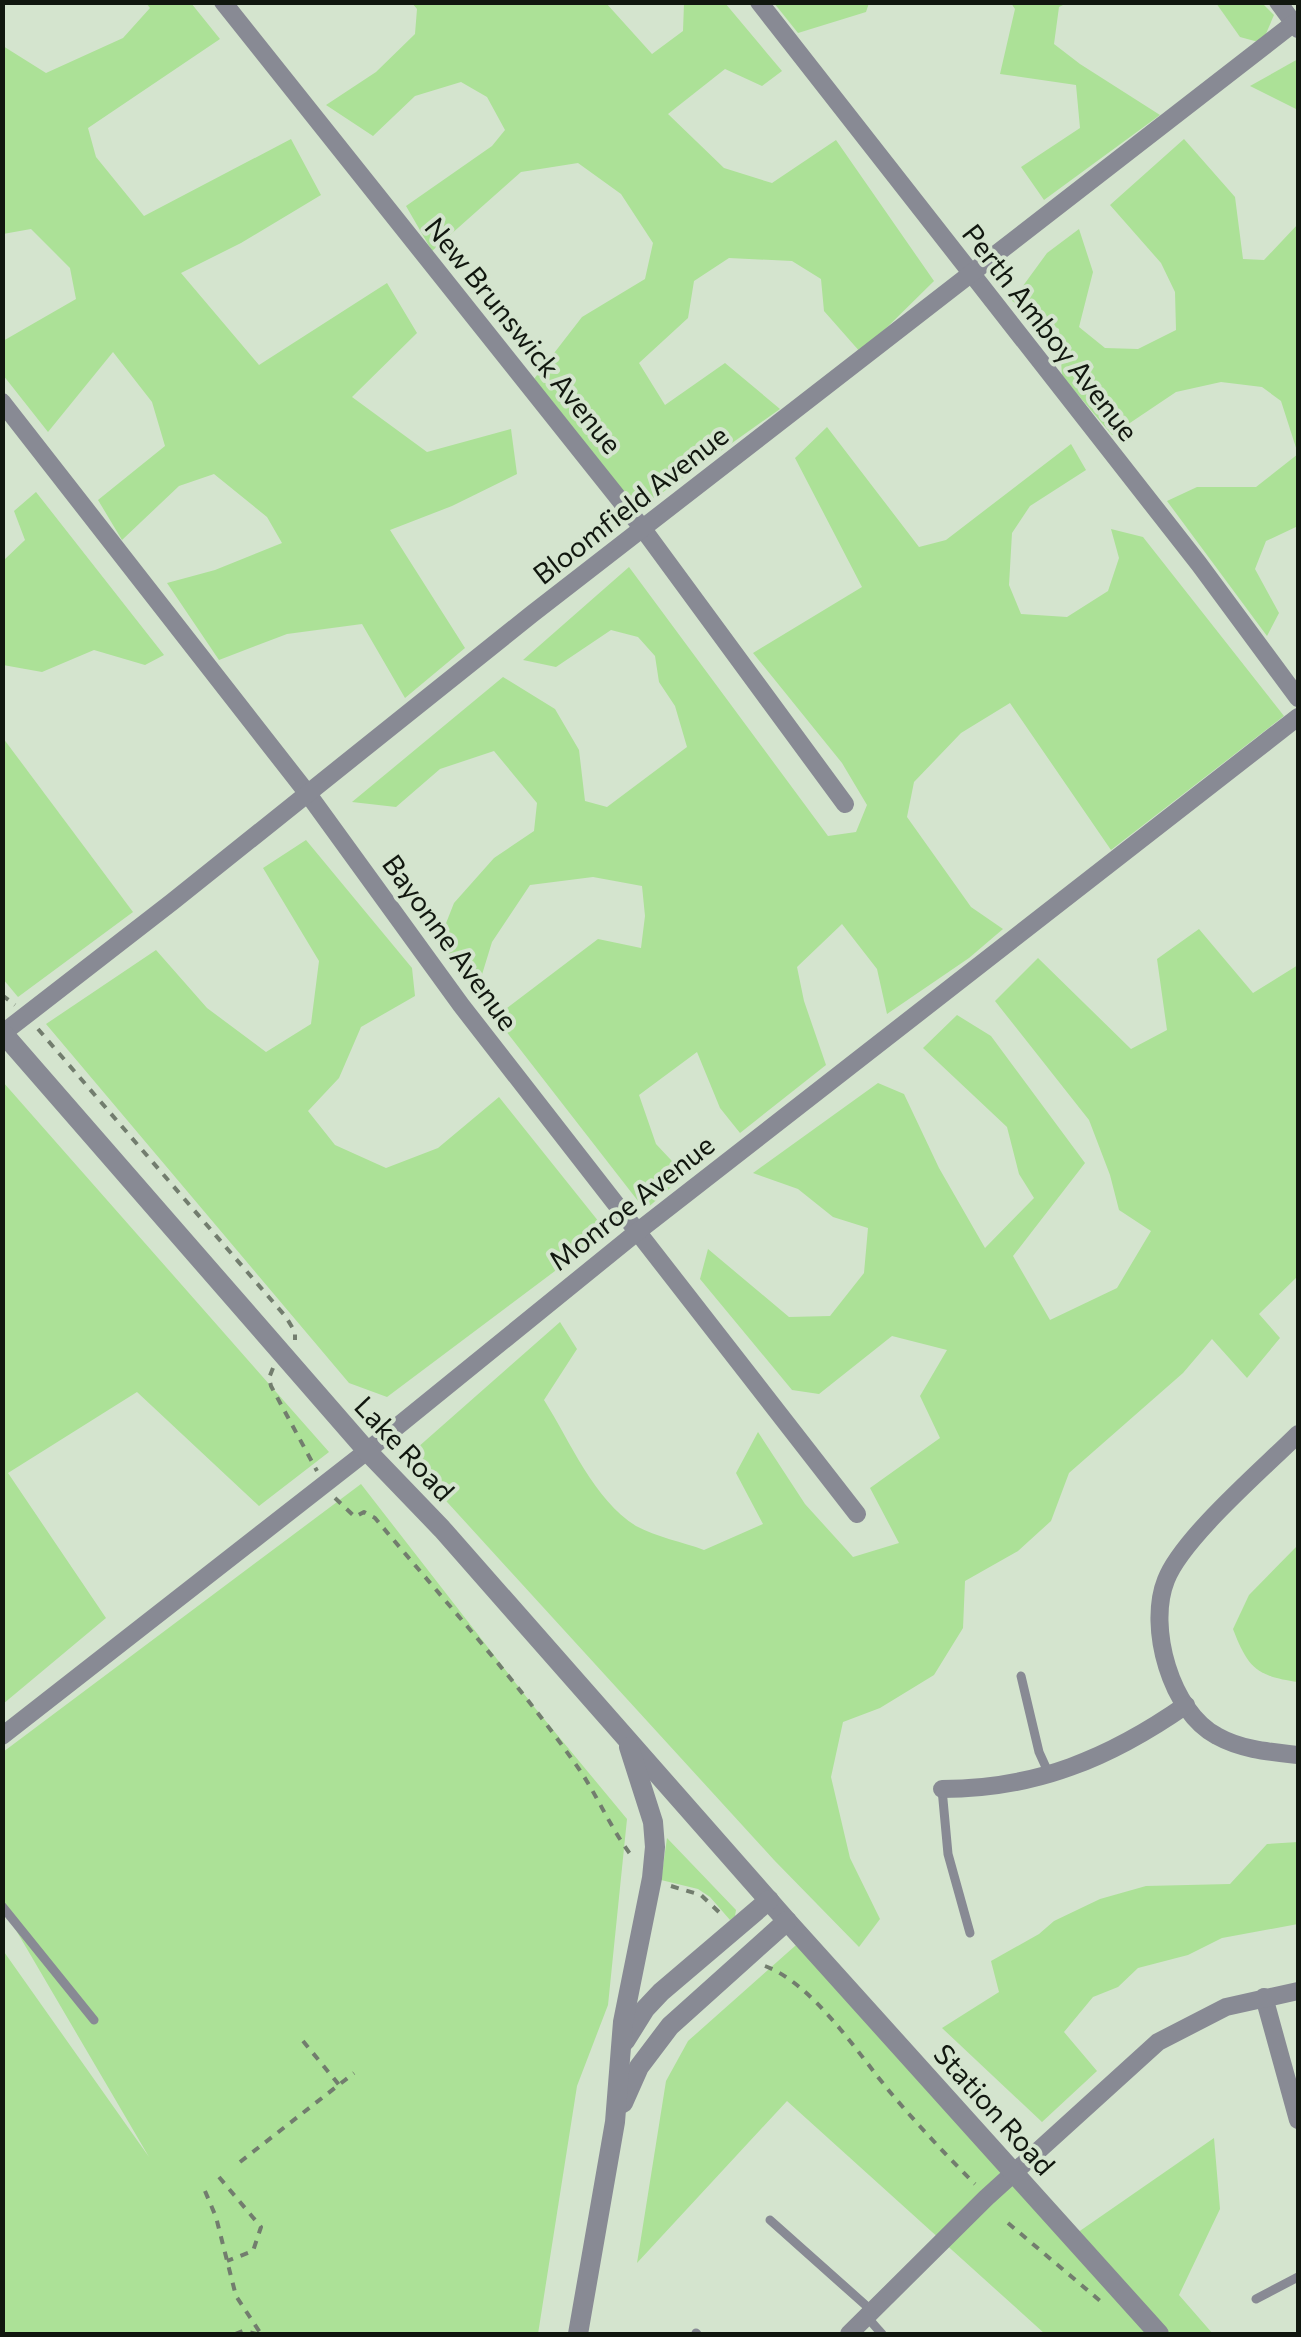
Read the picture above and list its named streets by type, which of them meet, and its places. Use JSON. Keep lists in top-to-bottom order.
{
  "streets": {
    "street": [
      "Perth Amboy Avenue",
      "New Brunswick Avenue",
      "Bloomfield Avenue",
      "Bayonne Avenue",
      "Monroe Avenue",
      "Lake Road",
      "Station Road"
    ]
  },
  "crossings": [
    ["Perth Amboy Avenue", "Bloomfield Avenue"],
    ["New Brunswick Avenue", "Bloomfield Avenue"],
    ["Bloomfield Avenue", "Bayonne Avenue"],
    ["Bloomfield Avenue", "Lake Road"],
    ["Bayonne Avenue", "Monroe Avenue"],
    ["Monroe Avenue", "Lake Road"],
    ["Lake Road", "Station Road"]
  ]
}
